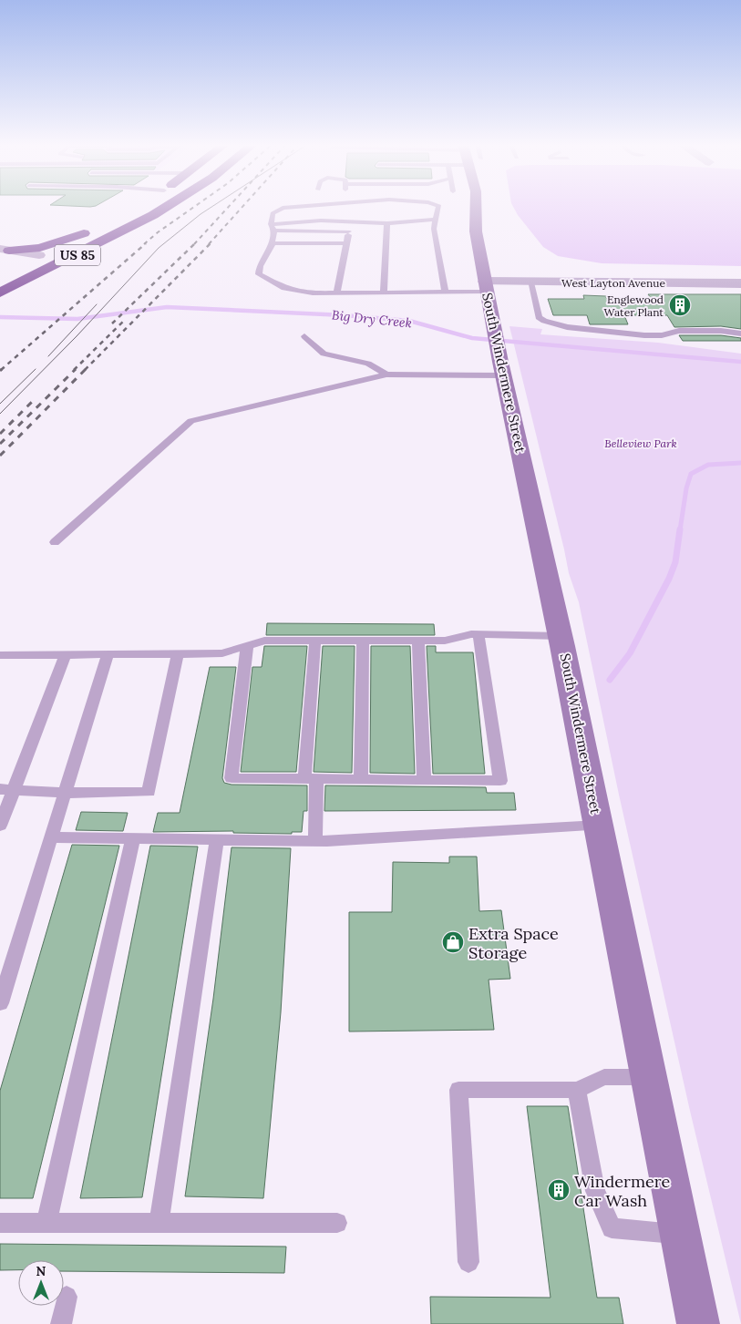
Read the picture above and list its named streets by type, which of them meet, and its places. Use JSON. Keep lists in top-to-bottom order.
{
  "streets": {
    "highway": ["US 85"],
    "street": ["West Layton Avenue", "South Windermere Street"]
  },
  "crossings": [
    ["West Layton Avenue", "South Windermere Street"]
  ],
  "water": ["Big Dry Creek"],
  "parks": ["Belleview Park"],
  "places": {
    "building": ["Englewood Water Plant", "Windermere Car Wash"],
    "shop": ["Extra Space Storage"]
  },
  "north": "top"
}
